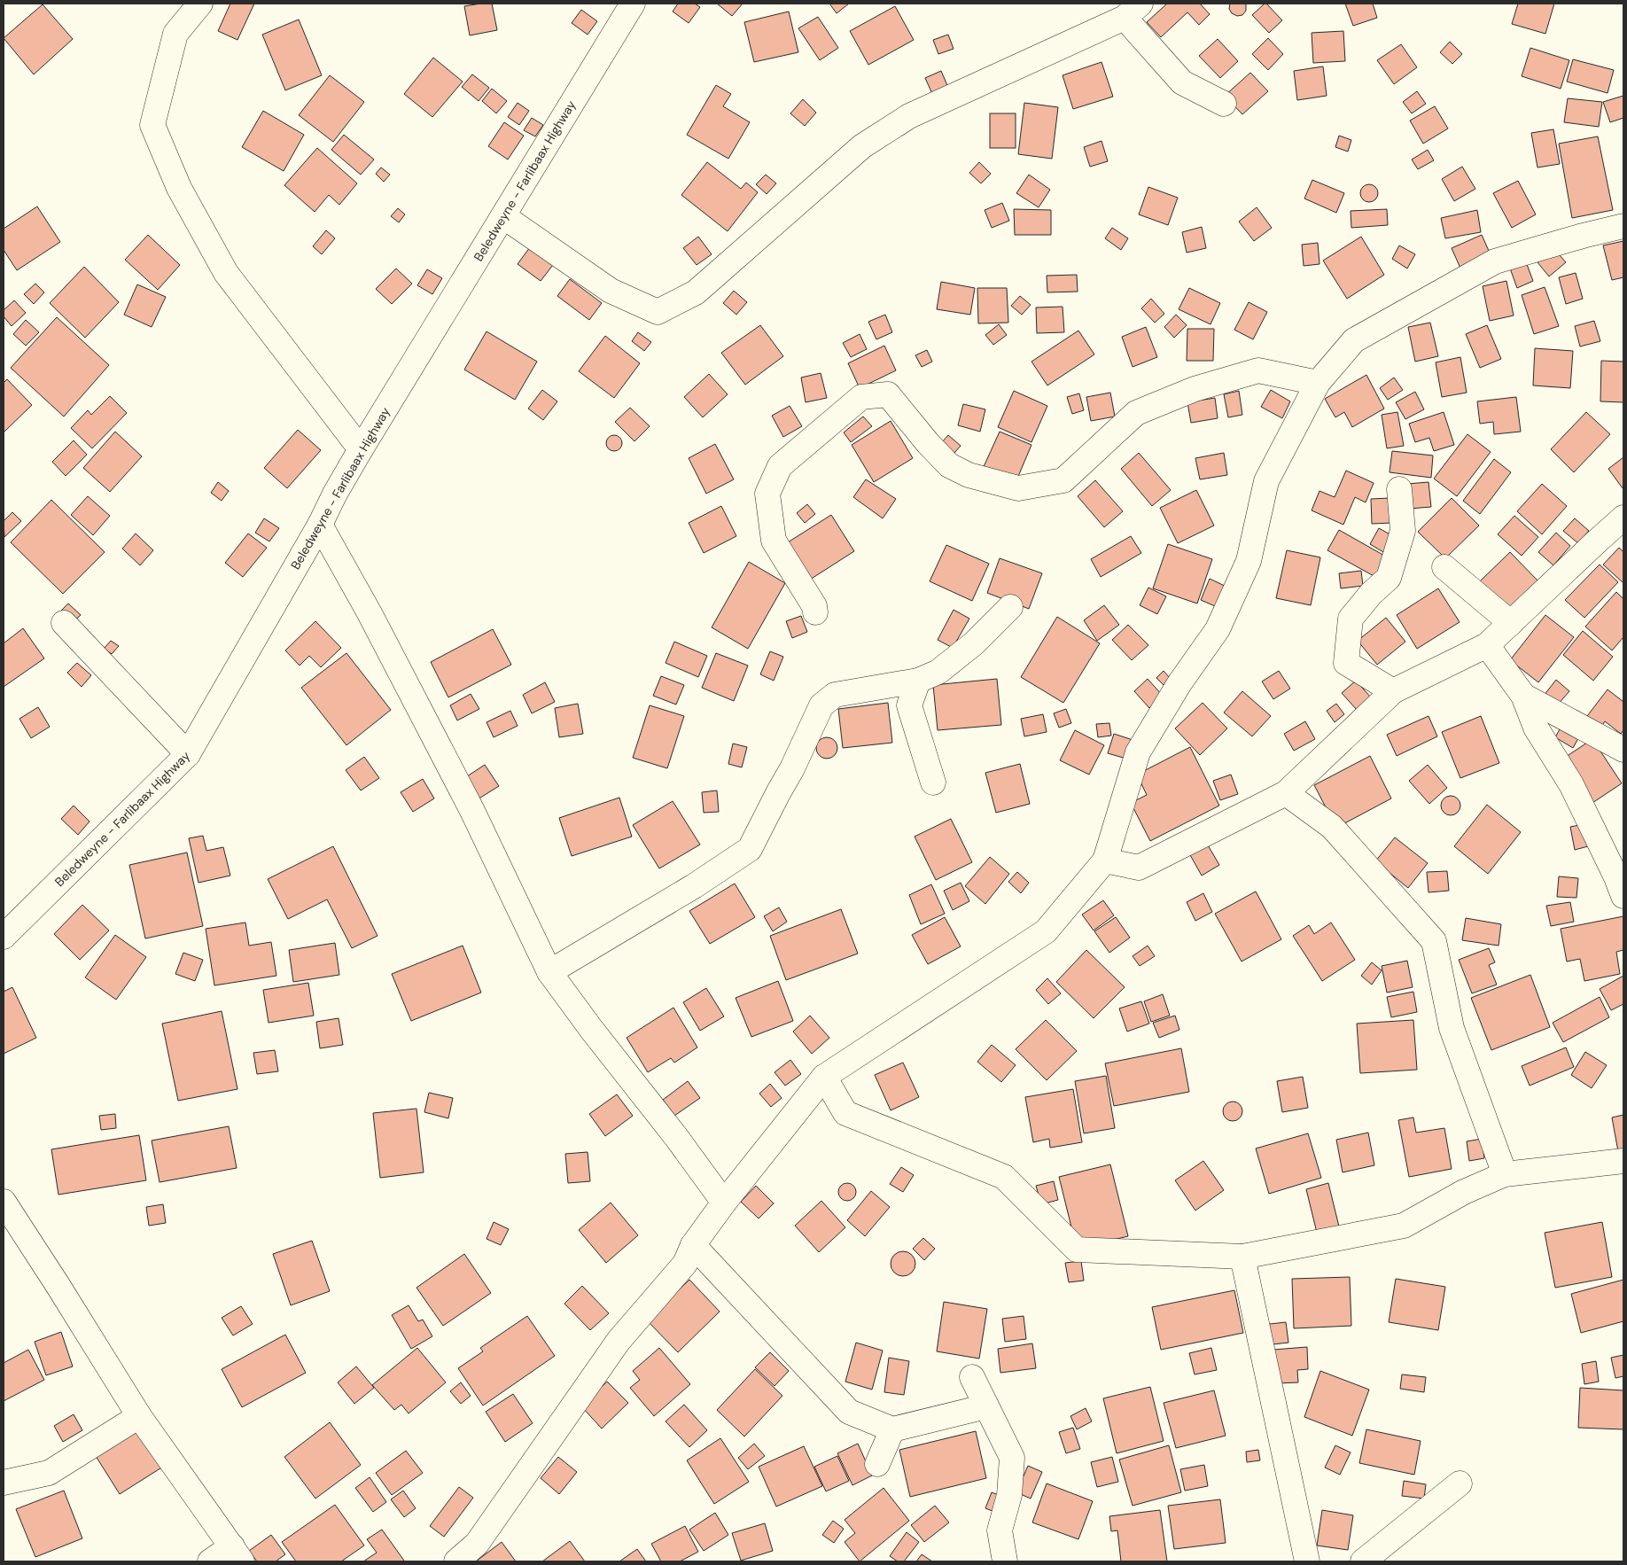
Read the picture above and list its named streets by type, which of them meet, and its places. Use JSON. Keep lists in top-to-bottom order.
{
  "streets": {
    "street": ["Beledweyne - Farlibaax Highway"]
  }
}
